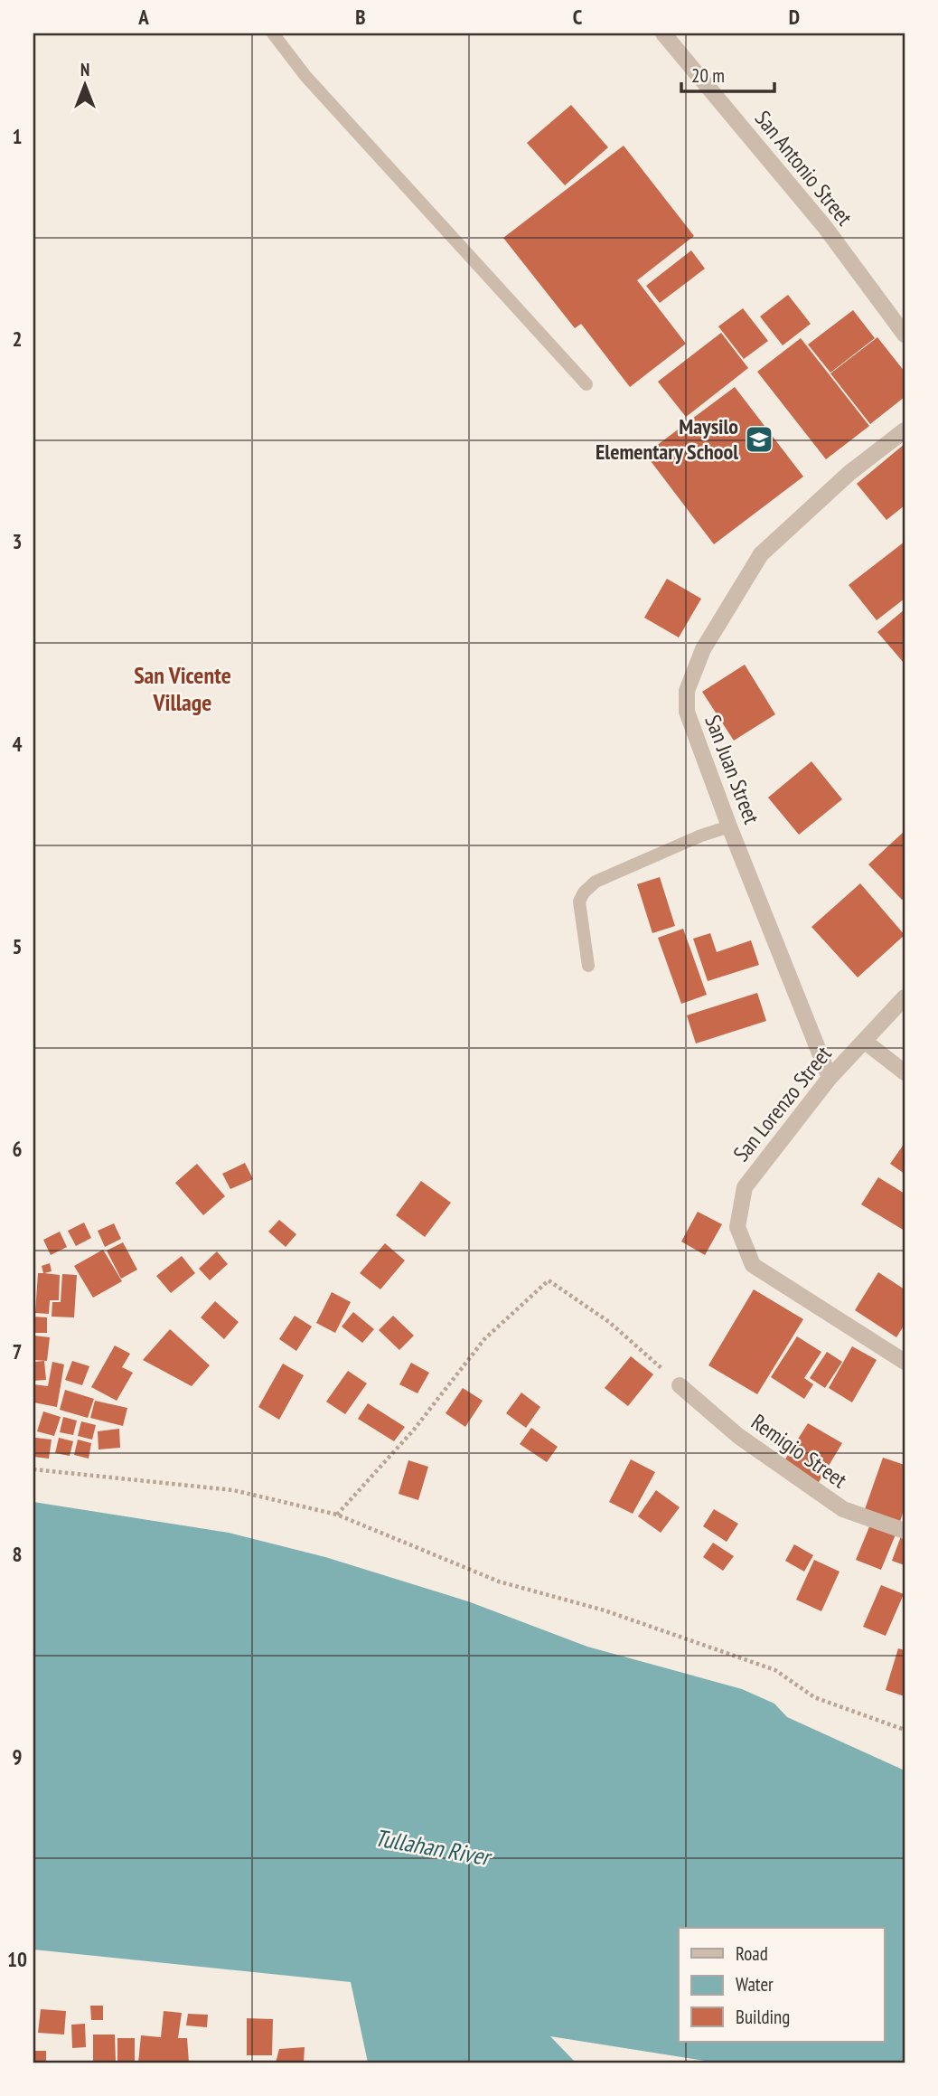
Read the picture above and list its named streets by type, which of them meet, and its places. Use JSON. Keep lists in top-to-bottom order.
{
  "streets": {
    "street": [
      "San Antonio Street",
      "San Juan Street",
      "San Lorenzo Street",
      "Remigio Street"
    ]
  },
  "crossings": [
    ["San Juan Street", "San Lorenzo Street"]
  ],
  "districts": ["San Vicente Village"],
  "water": ["Tullahan River"],
  "places": {
    "school or university": ["Maysilo Elementary School"]
  },
  "legend": ["Road", "Water", "Building"],
  "scale_bar": "20 m",
  "north": "top",
  "grid": {
    "columns": [
      "A",
      "B",
      "C",
      "D"
    ],
    "rows": [
      "1",
      "2",
      "3",
      "4",
      "5",
      "6",
      "7",
      "8",
      "9",
      "10"
    ]
  }
}
